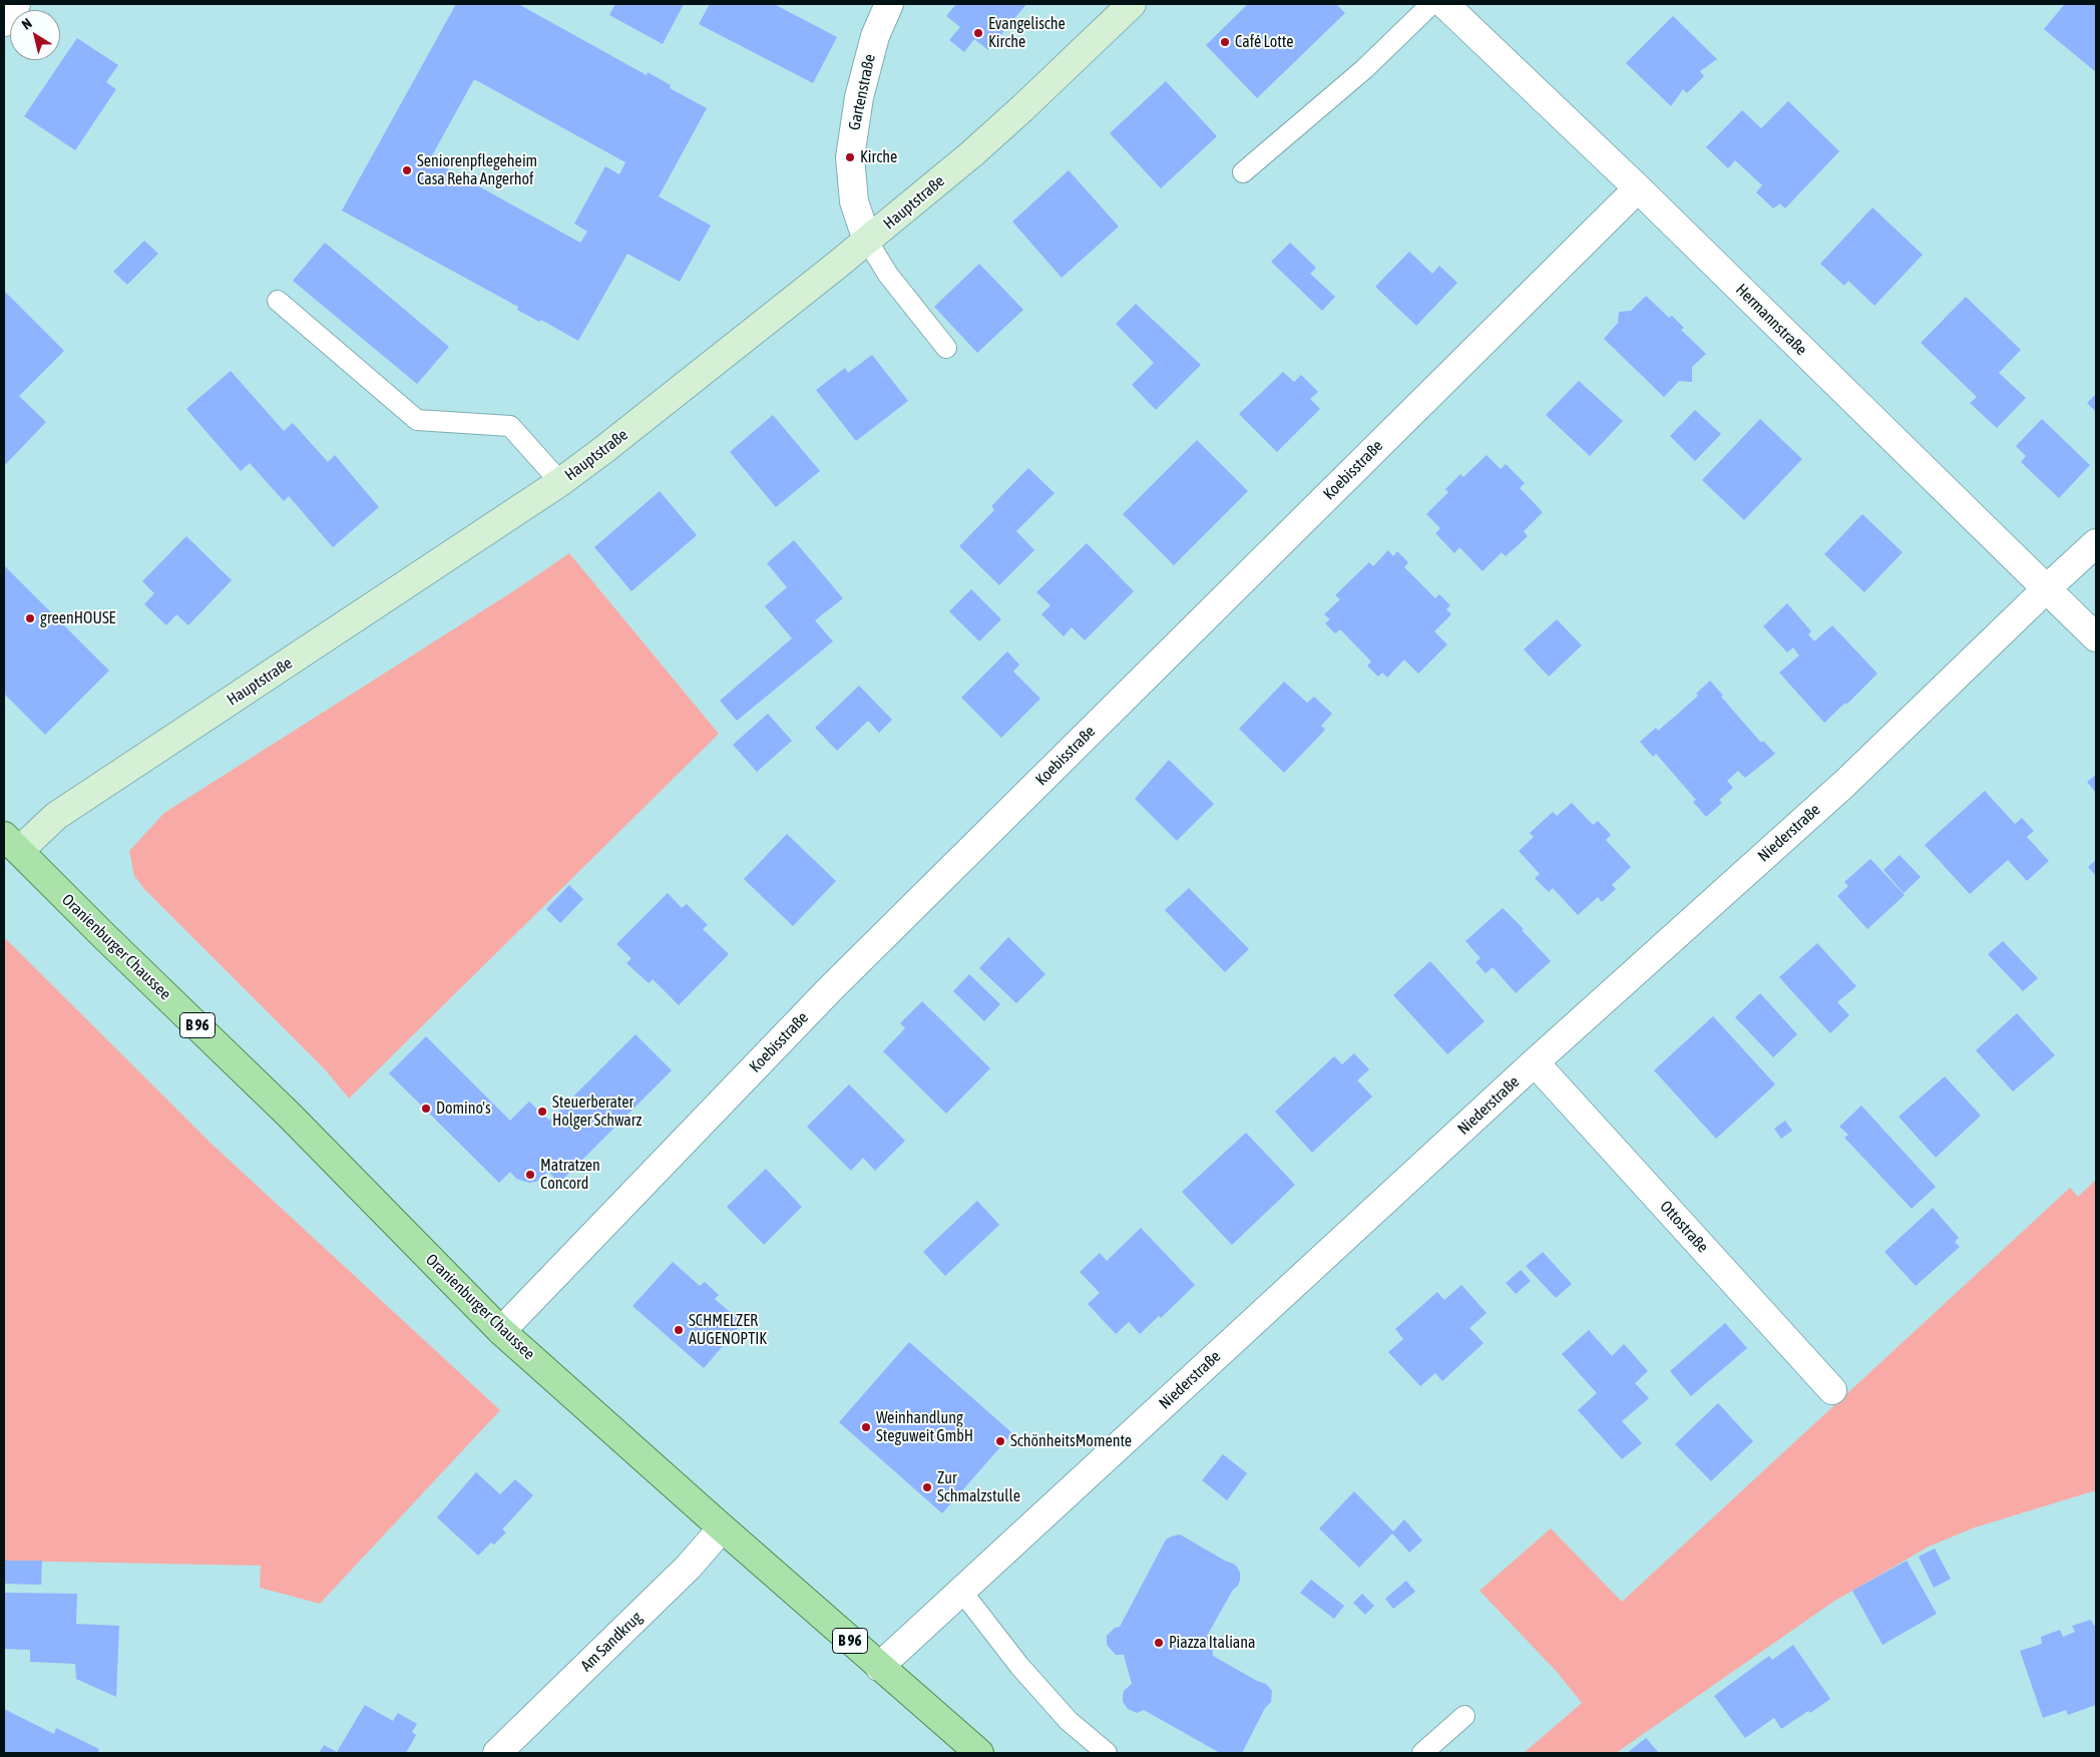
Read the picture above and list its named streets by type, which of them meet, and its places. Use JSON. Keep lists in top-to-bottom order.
{
  "streets": {
    "main road": ["Oranienburger Chaussee", "B 96"],
    "street": [
      "Gartenstraße",
      "Hauptstraße",
      "Hermannstraße",
      "Koebisstraße",
      "Niederstraße",
      "Ottostraße",
      "Am Sandkrug"
    ]
  },
  "crossings": [
    ["Gartenstraße", "Hauptstraße"],
    ["Hauptstraße", "Oranienburger Chaussee"],
    ["Hermannstraße", "Koebisstraße"],
    ["Hermannstraße", "Niederstraße"],
    ["Koebisstraße", "Oranienburger Chaussee"],
    ["Niederstraße", "Oranienburger Chaussee"],
    ["Niederstraße", "Ottostraße"],
    ["Oranienburger Chaussee", "Am Sandkrug"]
  ],
  "places": [
    "Evangelische Kirche",
    "Café Lotte",
    "Kirche",
    "Seniorenpflegeheim Casa Reha Angerhof",
    "greenHOUSE",
    "Domino's",
    "Steuerberater Holger Schwarz",
    "Matratzen Concord",
    "SCHMELZER AUGENOPTIK",
    "Weinhandlung Steguweit GmbH",
    "SchönheitsMomente",
    "Zur Schmalzstulle",
    "Piazza Italiana"
  ],
  "north": "top left"
}
